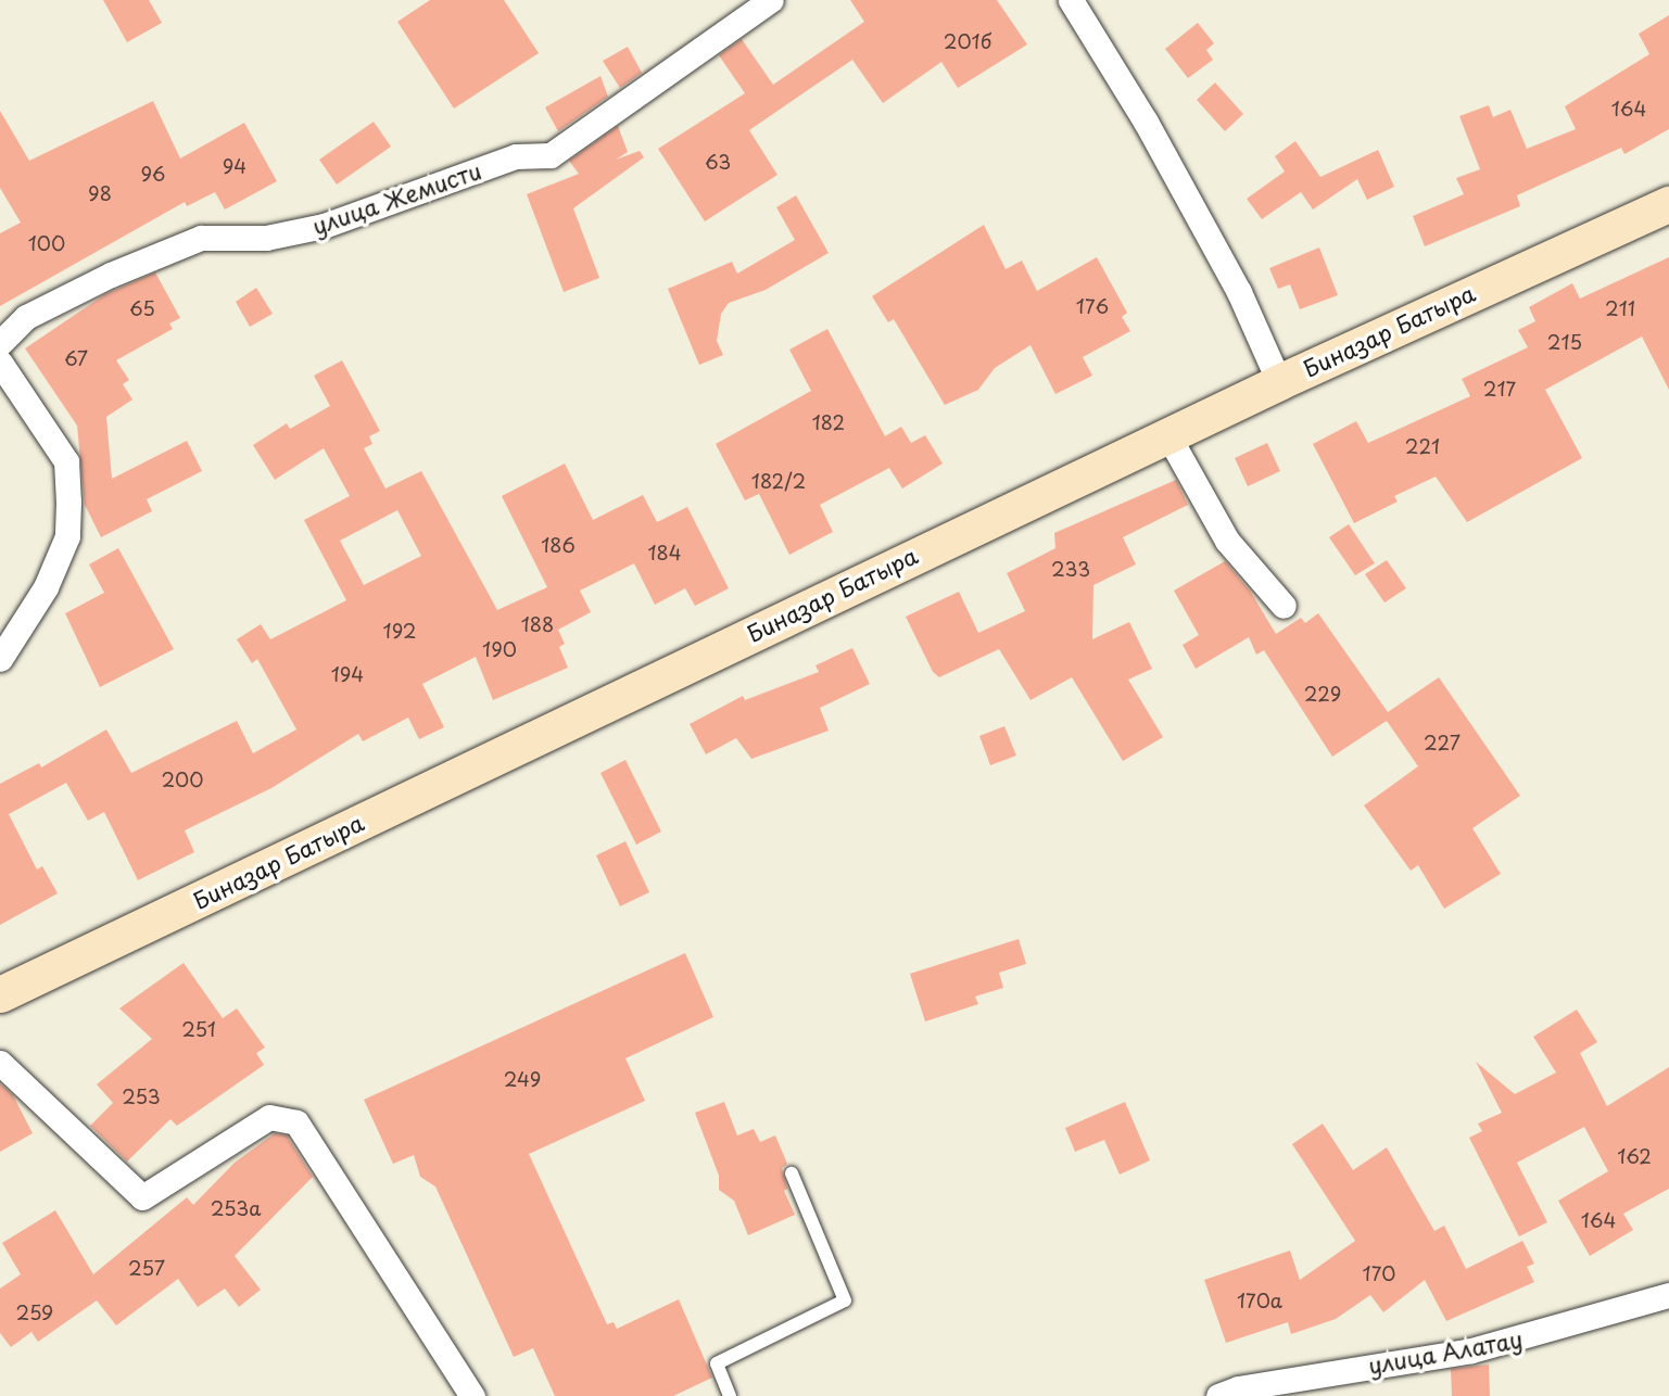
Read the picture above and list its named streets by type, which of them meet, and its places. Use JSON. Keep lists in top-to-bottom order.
{
  "streets": {
    "street": ["улица Жемисти", "Биназар Батыра", "улица Алатау"]
  },
  "house_numbers": [
    "201б",
    "164",
    "63",
    "94",
    "96",
    "98",
    "100",
    "176",
    "65",
    "211",
    "215",
    "67",
    "217",
    "182",
    "221",
    "182/2",
    "186",
    "184",
    "233",
    "188",
    "192",
    "190",
    "194",
    "229",
    "227",
    "200",
    "251",
    "249",
    "253",
    "162",
    "253а",
    "164",
    "257",
    "170",
    "170а",
    "259"
  ]
}
